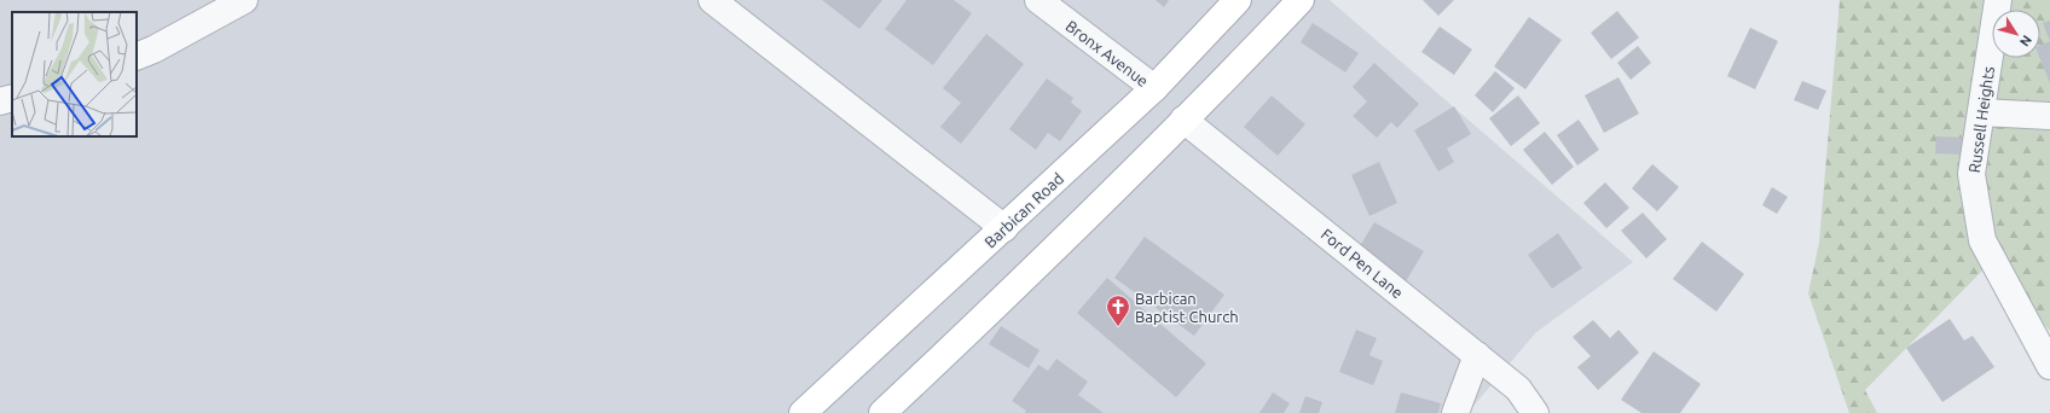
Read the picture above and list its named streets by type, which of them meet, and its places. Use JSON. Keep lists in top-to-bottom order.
{
  "streets": {
    "main road": ["Barbican Road"],
    "street": ["Bronx Avenue", "Russell Heights", "Ford Pen Lane"]
  },
  "crossings": [
    ["Bronx Avenue", "Barbican Road"]
  ],
  "places": {
    "church": ["Barbican Baptist Church"]
  },
  "north": "bottom right"
}
